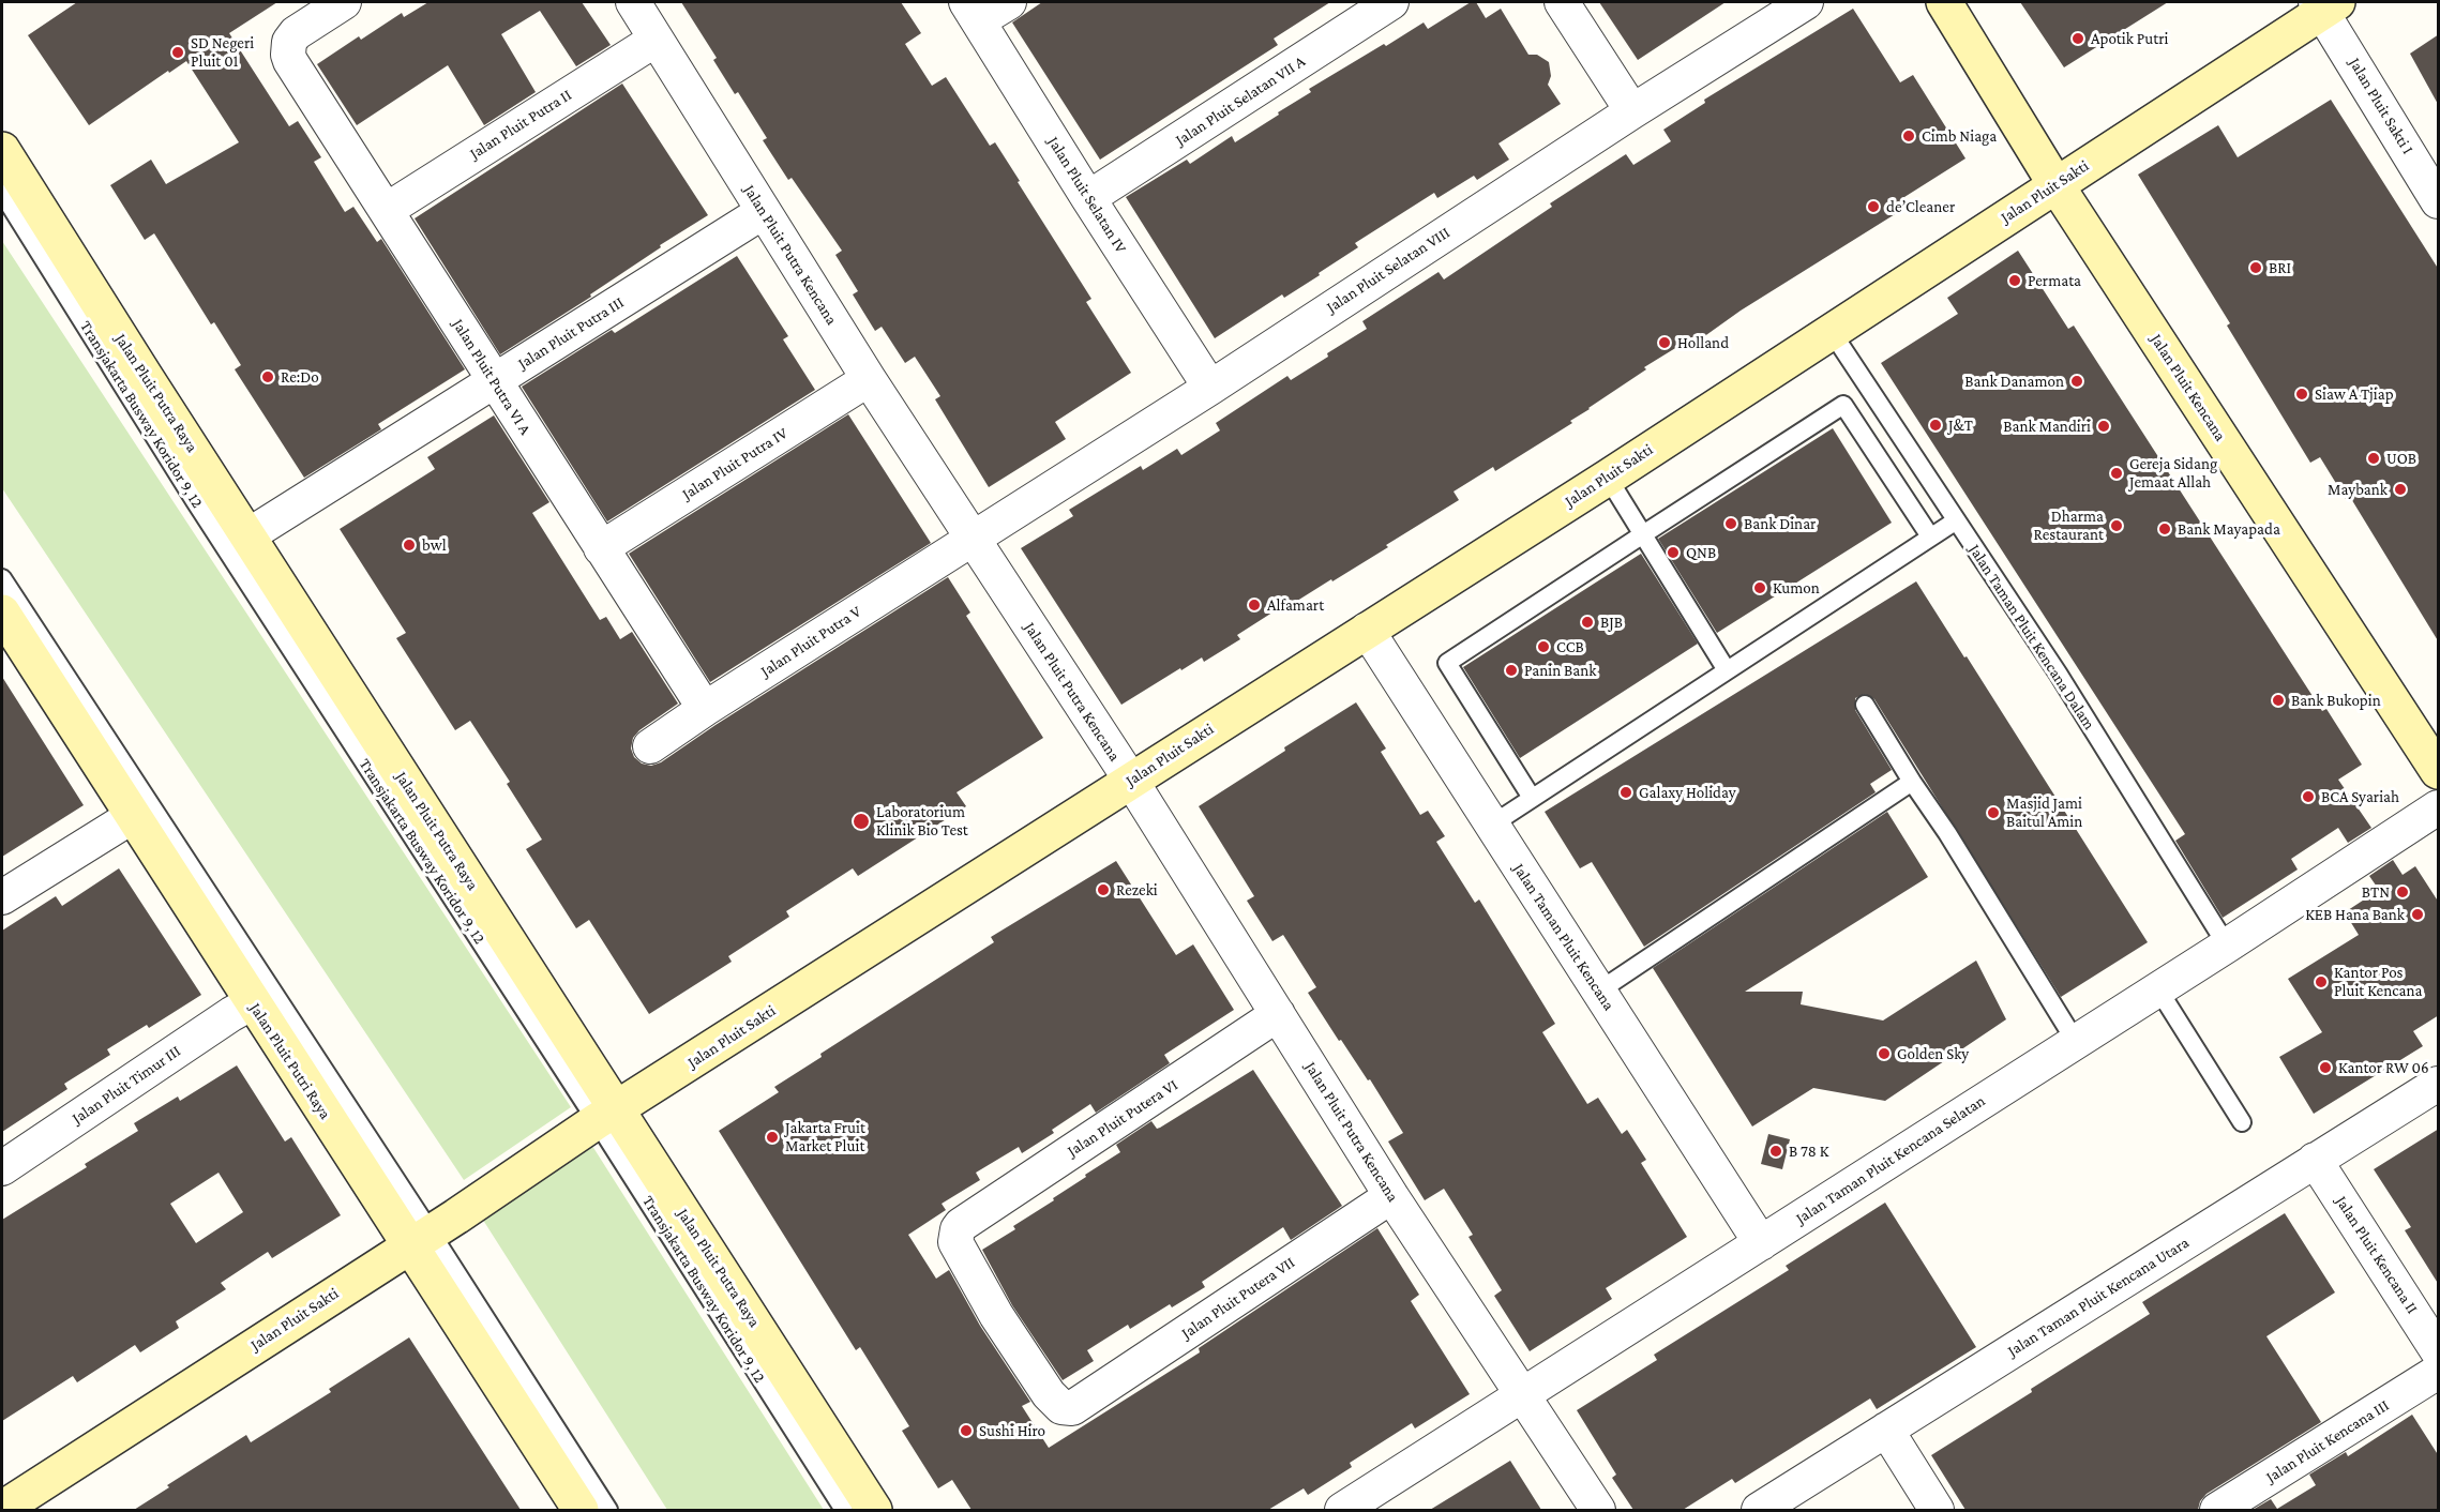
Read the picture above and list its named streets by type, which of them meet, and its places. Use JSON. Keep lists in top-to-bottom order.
{
  "streets": {
    "street": [
      "Jalan Pluit Selatan VII A",
      "Jalan Pluit Sakti I",
      "Jalan Pluit Putra II",
      "Jalan Pluit Sakti",
      "Jalan Pluit Selatan IV",
      "Jalan Pluit Putra Kencana",
      "Jalan Pluit Selatan VIII",
      "Jalan Pluit Putra III",
      "Jalan Pluit Putra VI A",
      "Jalan Pluit Kencana",
      "Jalan Pluit Putra Raya",
      "Jalan Pluit Putra IV",
      "Jalan Pluit Putra V",
      "Jalan Taman Pluit Kencana",
      "Jalan Pluit Putri Raya",
      "Jalan Pluit Timur III",
      "Jalan Pluit Putera VI",
      "Jalan Taman Pluit Kencana Selatan",
      "Jalan Pluit Kencana II",
      "Jalan Taman Pluit Kencana Utara",
      "Jalan Pluit Putera VII",
      "Jalan Pluit Kencana III"
    ],
    "lane": ["Transjakarta Busway Koridor 9, 12", "Jalan Taman Pluit Kencana Dalam"]
  },
  "crossings": [
    ["Jalan Pluit Selatan VII A", "Jalan Pluit Selatan IV"],
    ["Jalan Pluit Sakti I", "Jalan Pluit Sakti"],
    ["Jalan Pluit Putra II", "Jalan Pluit Putra Kencana"],
    ["Jalan Pluit Putra II", "Jalan Pluit Putra VI A"],
    ["Jalan Pluit Sakti", "Jalan Pluit Putra Kencana"],
    ["Jalan Pluit Sakti", "Jalan Pluit Kencana"],
    ["Jalan Pluit Sakti", "Jalan Pluit Putra Raya"],
    ["Jalan Pluit Sakti", "Transjakarta Busway Koridor 9, 12"],
    ["Jalan Pluit Sakti", "Jalan Taman Pluit Kencana Dalam"],
    ["Jalan Pluit Sakti", "Jalan Taman Pluit Kencana"],
    ["Jalan Pluit Sakti", "Jalan Pluit Putri Raya"],
    ["Jalan Pluit Selatan IV", "Jalan Pluit Selatan VIII"],
    ["Jalan Pluit Putra Kencana", "Jalan Pluit Selatan VIII"],
    ["Jalan Pluit Putra Kencana", "Jalan Pluit Putra III"],
    ["Jalan Pluit Putra Kencana", "Jalan Pluit Putra IV"],
    ["Jalan Pluit Putra Kencana", "Jalan Pluit Putra V"],
    ["Jalan Pluit Putra Kencana", "Jalan Pluit Putera VI"],
    ["Jalan Pluit Putra Kencana", "Jalan Taman Pluit Kencana Selatan"],
    ["Jalan Pluit Putra Kencana", "Jalan Pluit Putera VII"],
    ["Jalan Pluit Selatan VIII", "Jalan Pluit Putra V"],
    ["Jalan Pluit Putra III", "Jalan Pluit Putra VI A"],
    ["Jalan Pluit Putra III", "Jalan Pluit Putra Raya"],
    ["Jalan Pluit Putra VI A", "Jalan Pluit Putra IV"],
    ["Jalan Pluit Putra VI A", "Jalan Pluit Putra V"],
    ["Jalan Pluit Putra Raya", "Transjakarta Busway Koridor 9, 12"],
    ["Jalan Taman Pluit Kencana Dalam", "Jalan Taman Pluit Kencana Selatan"],
    ["Jalan Taman Pluit Kencana", "Jalan Taman Pluit Kencana Selatan"],
    ["Jalan Pluit Putri Raya", "Jalan Pluit Timur III"],
    ["Jalan Pluit Putera VI", "Jalan Pluit Putera VII"],
    ["Jalan Pluit Kencana II", "Jalan Taman Pluit Kencana Utara"]
  ],
  "places": [
    "Apotik Putri",
    "SD Negeri Pluit 01",
    "Cimb Niaga",
    "de’Cleaner",
    "BRI",
    "Permata",
    "Holland",
    "Re:Do",
    "Bank Danamon",
    "Siaw A Tjiap",
    "J&T",
    "Bank Mandiri",
    "UOB",
    "Gereja Sidang Jemaat Allah",
    "Maybank",
    "Bank Dinar",
    "Dharma Restaurant",
    "Bank Mayapada",
    "bwl",
    "QNB",
    "Kumon",
    "Alfamart",
    "BJB",
    "CCB",
    "Panin Bank",
    "Bank Bukopin",
    "Galaxy Holiday",
    "BCA Syariah",
    "Masjid Jami Baitul Amin",
    "Laboratorium Klinik Bio Test",
    "Rezeki",
    "BTN",
    "KEB Hana Bank",
    "Kantor Pos Pluit Kencana",
    "Golden Sky",
    "Kantor RW 06",
    "Jakarta Fruit Market Pluit",
    "B 78 K",
    "Sushi Hiro"
  ]
}
